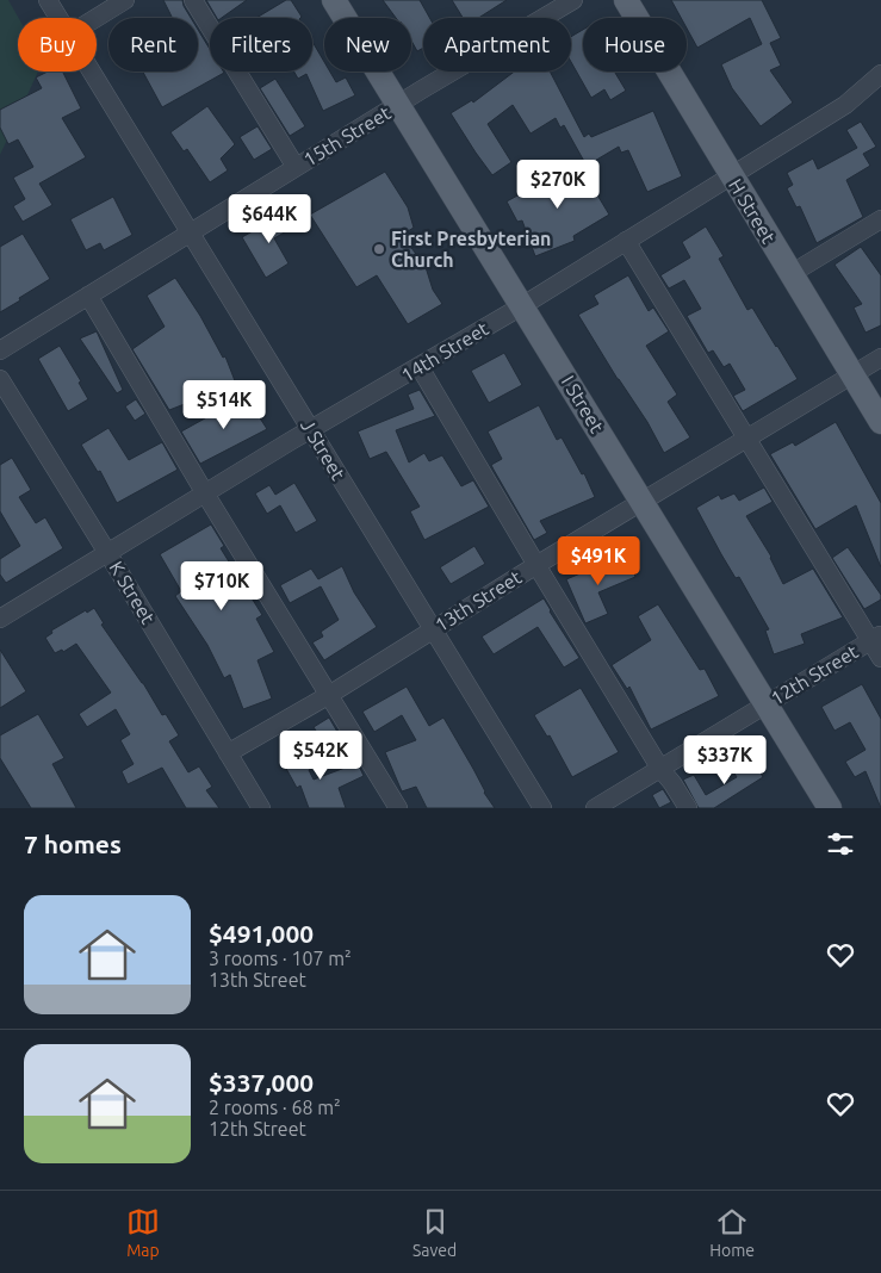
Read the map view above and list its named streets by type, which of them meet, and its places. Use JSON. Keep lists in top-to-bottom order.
{
  "streets": {
    "main road": ["H Street", "I Street"],
    "street": [
      "15th Street",
      "14th Street",
      "J Street",
      "K Street",
      "13th Street",
      "12th Street"
    ]
  },
  "crossings": [
    ["15th Street", "I Street"],
    ["15th Street", "J Street"],
    ["H Street", "14th Street"],
    ["H Street", "13th Street"],
    ["14th Street", "I Street"],
    ["14th Street", "J Street"],
    ["14th Street", "K Street"],
    ["I Street", "13th Street"],
    ["I Street", "12th Street"],
    ["J Street", "13th Street"],
    ["K Street", "13th Street"]
  ],
  "places": ["First Presbyterian Church"],
  "page": {
    "chip": [
      "Buy",
      "Rent",
      "Filters",
      "New",
      "Apartment",
      "House"
    ],
    "price": [
      "$270K",
      "$644K",
      "$514K",
      "$491K",
      "$710K",
      "$542K",
      "$337K"
    ],
    "heading": "7 homes",
    "list": [
      {
        "name": "$491,000",
        "note": "3 rooms · 107 m² · 13th Street"
      },
      {
        "name": "$337,000",
        "note": "2 rooms · 68 m² · 12th Street"
      }
    ],
    "tabs": ["Map", "Saved", "Home"]
  }
}
